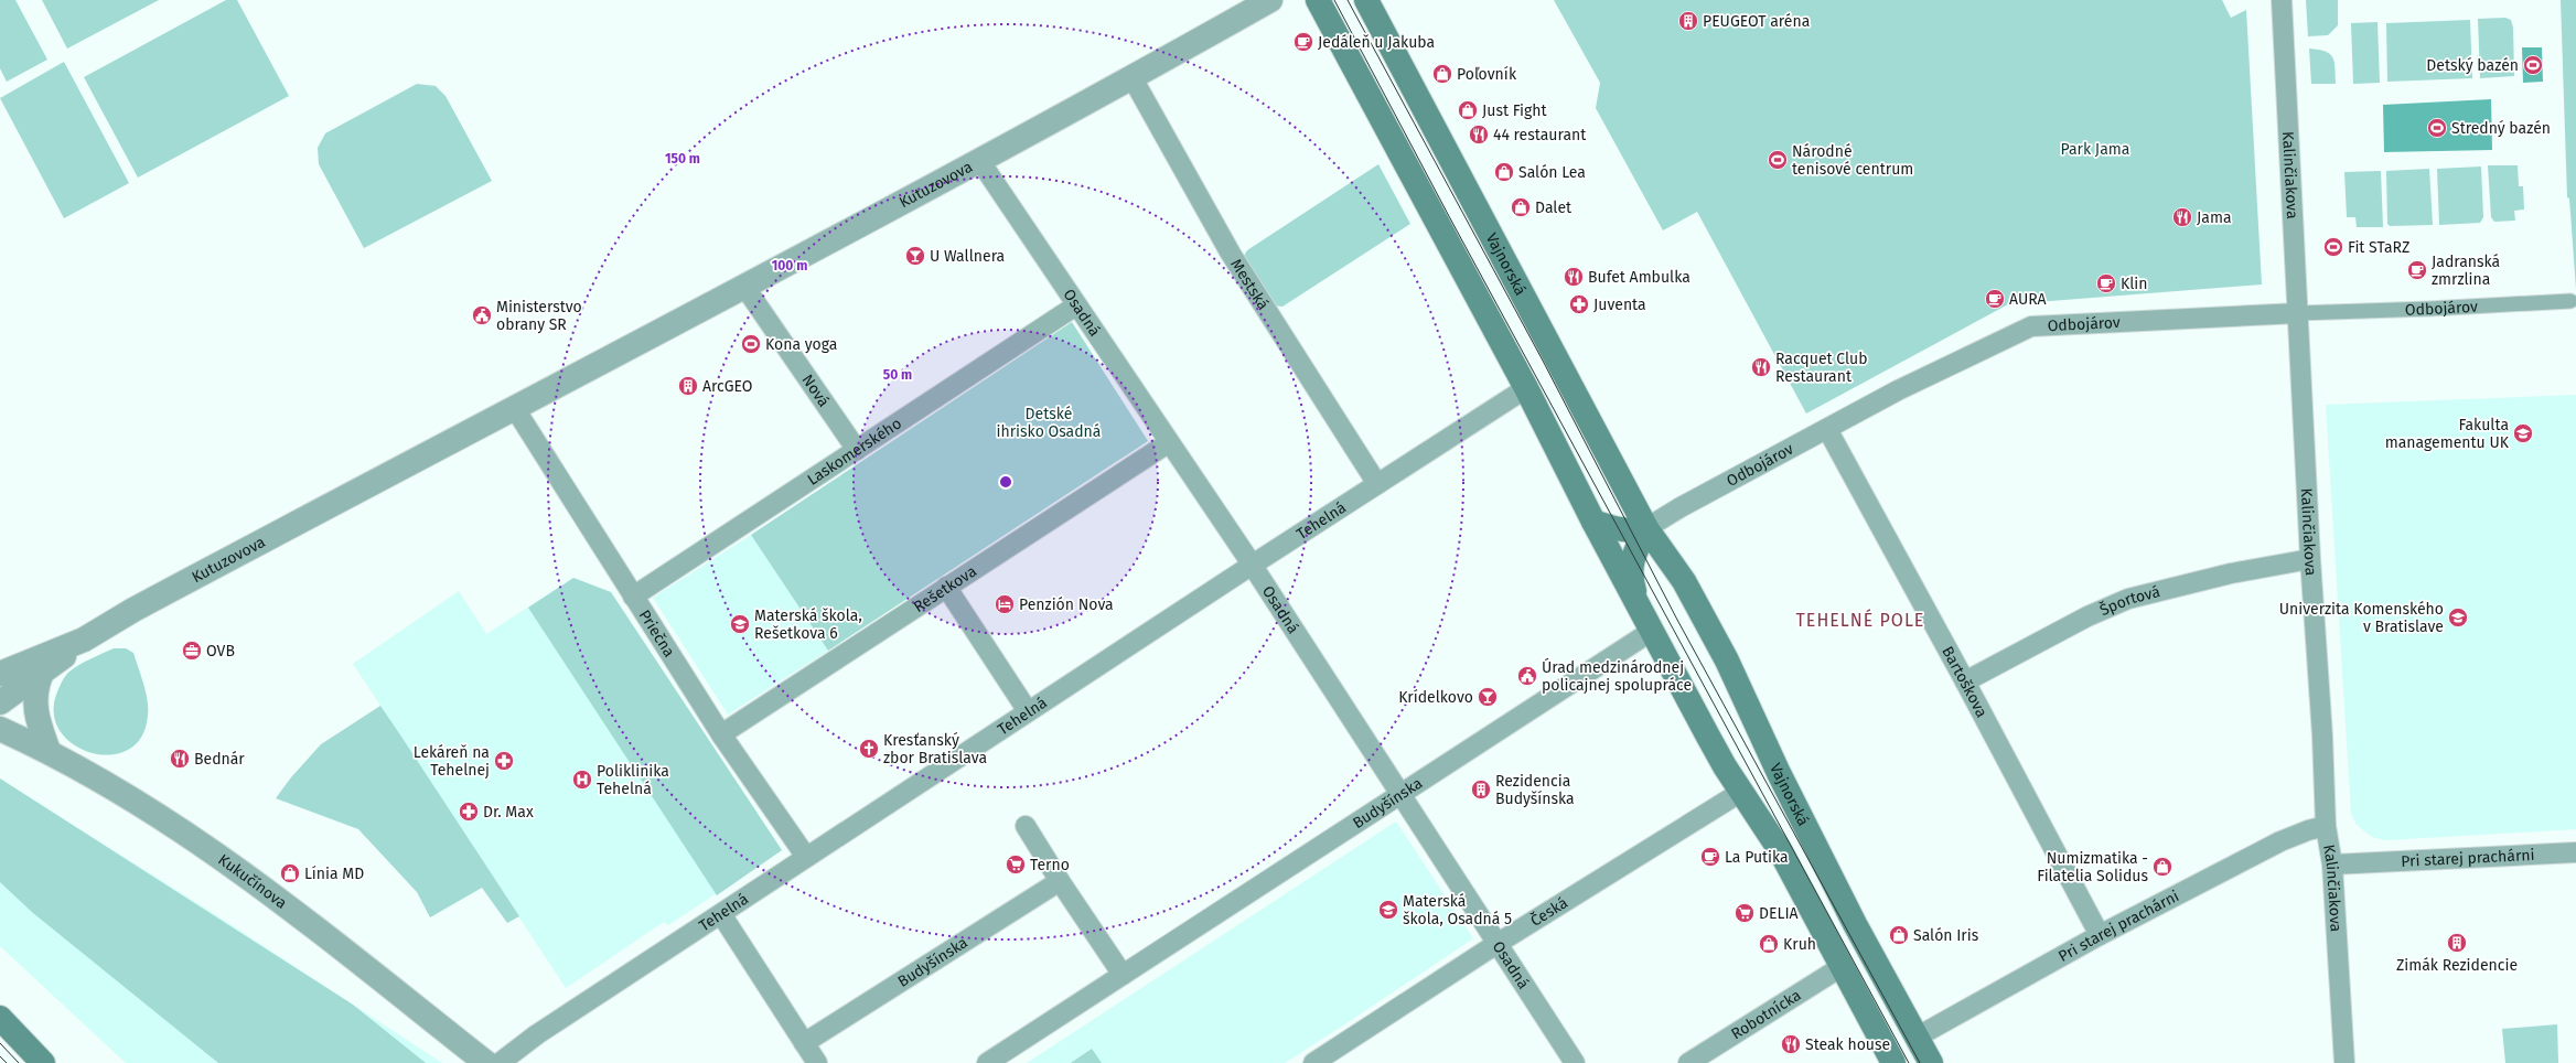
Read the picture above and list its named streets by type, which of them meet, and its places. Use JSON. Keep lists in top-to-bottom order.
{
  "streets": {
    "main road": ["Vajnorská"],
    "street": [
      "Kalinčiakova",
      "Kutuzovova",
      "Mestská",
      "Odbojárov",
      "Osadná",
      "Nová",
      "Laskomerského",
      "Tehelná",
      "Rešetkova",
      "Športová",
      "Priečna",
      "Bartoškova",
      "Budyšínska",
      "Pri starej prachárni",
      "Kukučínova",
      "Česká",
      "Robotnícka"
    ]
  },
  "crossings": [
    ["Kalinčiakova", "Odbojárov"],
    ["Kalinčiakova", "Športová"],
    ["Kalinčiakova", "Pri starej prachárni"],
    ["Kutuzovova", "Mestská"],
    ["Kutuzovova", "Osadná"],
    ["Kutuzovova", "Nová"],
    ["Kutuzovova", "Priečna"],
    ["Vajnorská", "Odbojárov"],
    ["Vajnorská", "Pri starej prachárni"],
    ["Mestská", "Tehelná"],
    ["Odbojárov", "Bartoškova"],
    ["Osadná", "Laskomerského"],
    ["Osadná", "Tehelná"],
    ["Osadná", "Rešetkova"],
    ["Osadná", "Budyšínska"],
    ["Osadná", "Česká"],
    ["Nová", "Laskomerského"],
    ["Laskomerského", "Priečna"],
    ["Tehelná", "Priečna"],
    ["Rešetkova", "Priečna"],
    ["Športová", "Bartoškova"],
    ["Bartoškova", "Pri starej prachárni"]
  ],
  "districts": ["TEHELNÉ POLE"],
  "parks": ["Park Jama", "Detské ihrisko Osadná"],
  "places": {
    "building": [
      "PEUGEOT aréna",
      "ArcGEO",
      "Rezidencia Budyšínska",
      "Zimák Rezidencie"
    ],
    "cafe": [
      "Jedáleň u Jakuba",
      "Jadranská zmrzlina",
      "Klin",
      "AURA",
      "La Putika"
    ],
    "sports": [
      "Detský bazén",
      "Stredný bazén",
      "Národné tenisové centrum",
      "Fit STaRZ",
      "Kona yoga"
    ],
    "shop": [
      "Poľovník",
      "Just Fight",
      "Salón Lea",
      "Dalet",
      "Numizmatika - Filatelia Solidus",
      "Línia MD",
      "Salón Iris",
      "Kruh"
    ],
    "restaurant": [
      "44 restaurant",
      "Jama",
      "Bufet Ambulka",
      "Racquet Club Restaurant",
      "Bednár",
      "Steak house"
    ],
    "bar": ["U Wallnera", "Krídelkovo"],
    "pharmacy": ["Juventa", "Lekáreň na Tehelnej", "Dr. Max"],
    "public building": ["Ministerstvo obrany SR", "Úrad medzinárodnej policajnej spolupráce"],
    "school or university": [
      "Fakulta managementu UK",
      "Univerzita Komenského v Bratislave",
      "Materská škola, Rešetkova 6",
      "Materská škola, Osadná 5"
    ],
    "hotel": ["Penzión Nova"],
    "office": ["OVB"],
    "church": ["Kresťanský zbor Bratislava"],
    "hospital": ["Poliklinika Tehelná"],
    "supermarket": ["Terno", "DELIA"]
  },
  "rings": ["150 m", "100 m", "50 m"]
}
